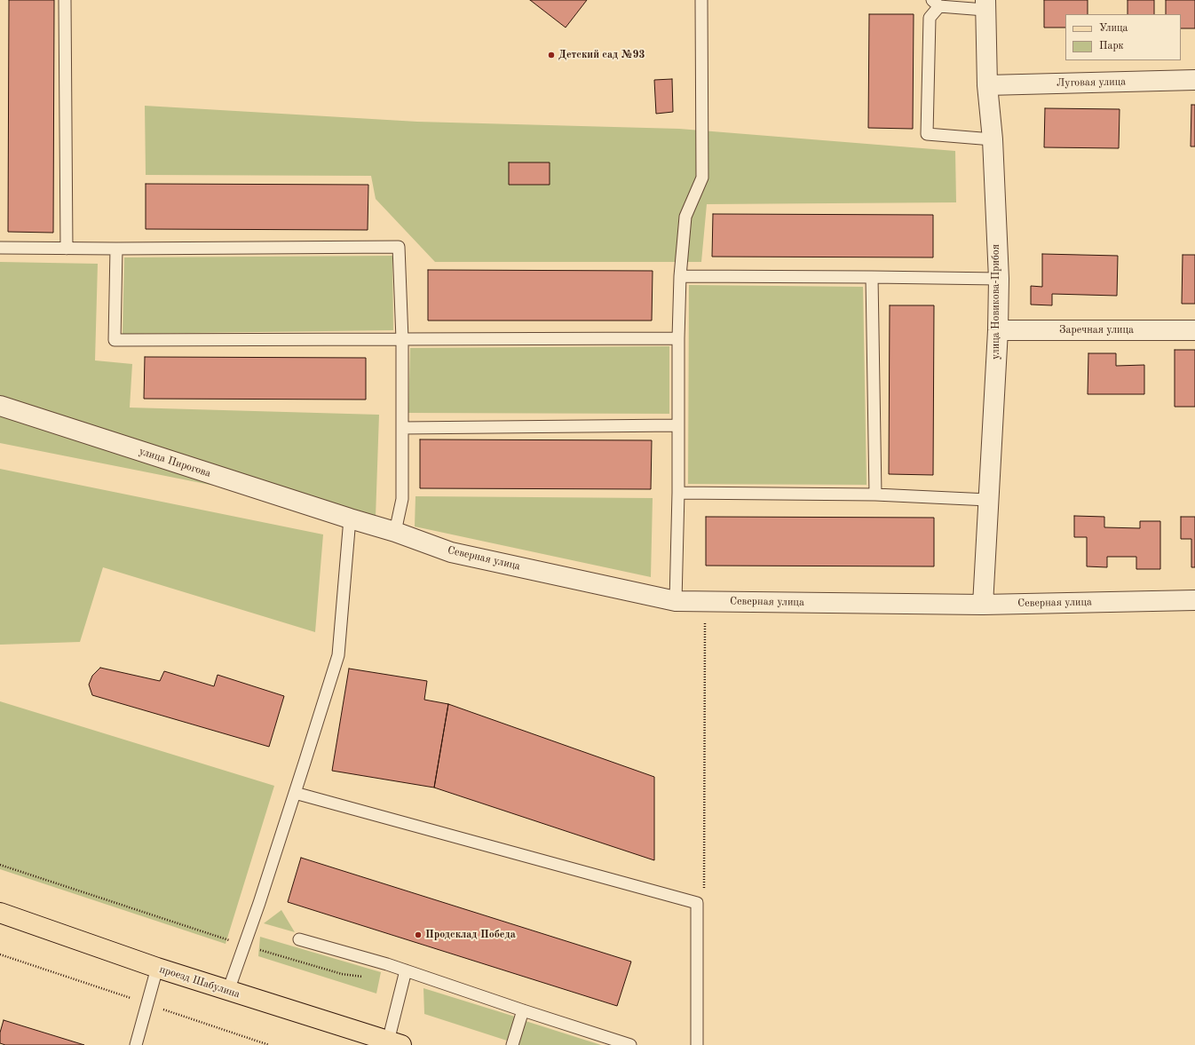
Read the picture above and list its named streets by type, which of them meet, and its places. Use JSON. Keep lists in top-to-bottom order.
{
  "streets": {
    "main road": ["проезд Шабулина"],
    "street": [
      "Луговая улица",
      "улица Новикова-Прибоя",
      "Заречная улица",
      "улица Пирогова",
      "Северная улица"
    ]
  },
  "crossings": [
    ["Луговая улица", "улица Новикова-Прибоя"],
    ["улица Новикова-Прибоя", "Заречная улица"],
    ["улица Новикова-Прибоя", "Северная улица"],
    ["улица Пирогова", "Северная улица"]
  ],
  "places": ["Детский сад №93", "Продсклад Победа"],
  "legend": ["Улица", "Парк"]
}
